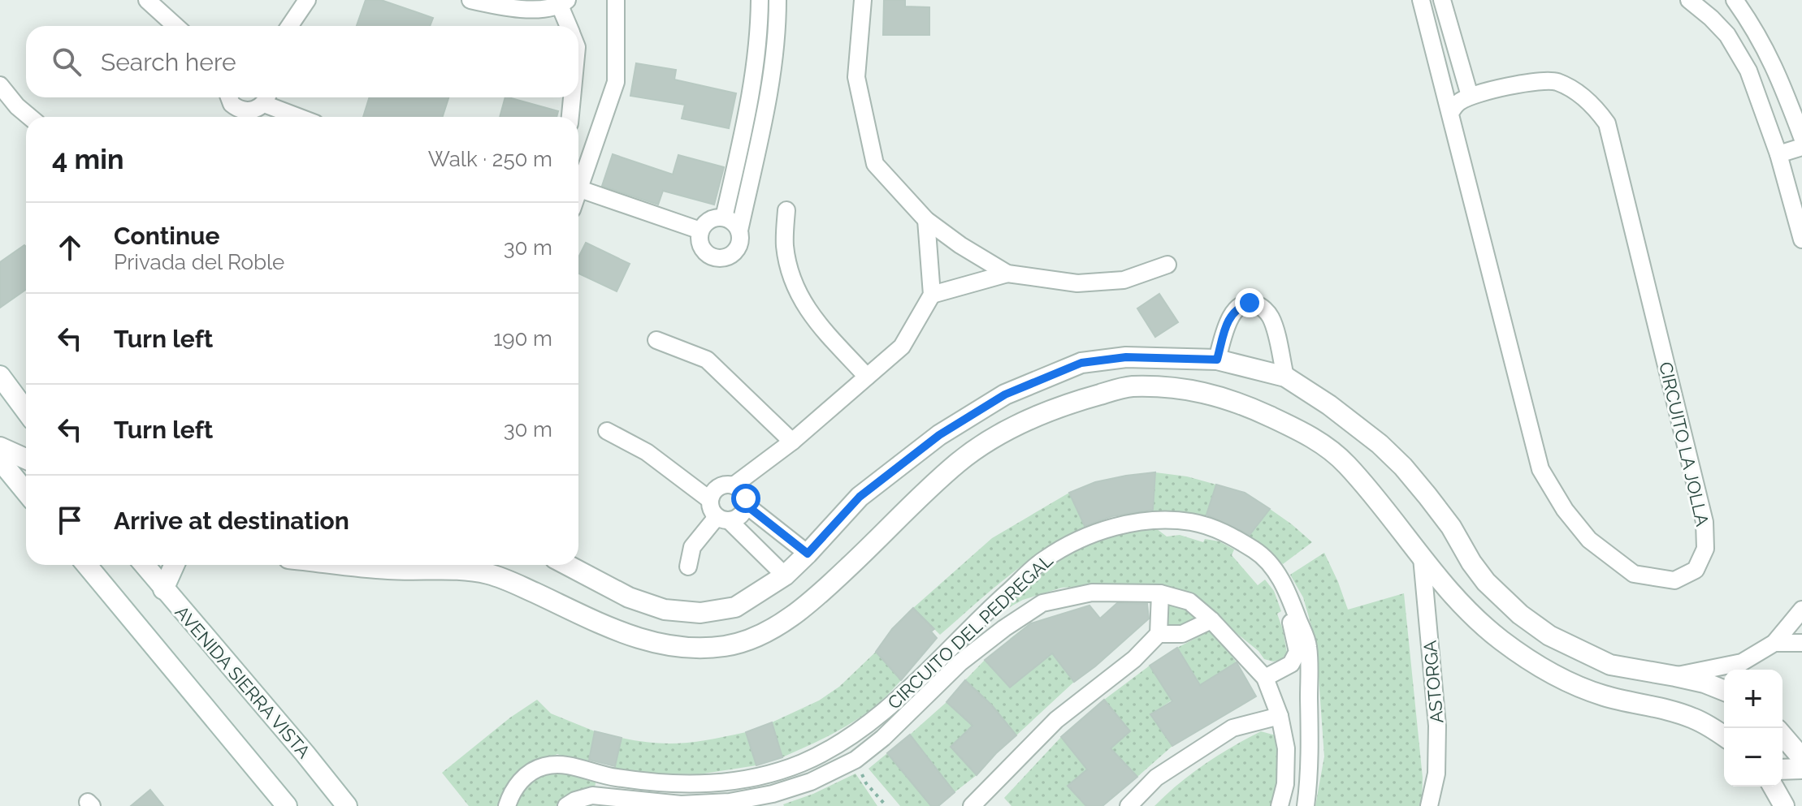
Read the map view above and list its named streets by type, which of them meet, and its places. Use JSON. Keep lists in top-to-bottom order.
{
  "streets": {
    "street": [
      "CIRCUITO LA JOLLA",
      "CIRCUITO DEL PEDREGAL",
      "AVENIDA SIERRA VISTA",
      "ASTORGA"
    ]
  },
  "page": {
    "search": "Search here",
    "heading": ["4 min", "Walk · 250 m"],
    "list": [
      ["Continue", "Privada del Roble", "30 m"],
      ["Turn left", "190 m"],
      ["Turn left", "30 m"],
      "Arrive at destination"
    ],
    "map_buttons": ["+", "−"]
  }
}
